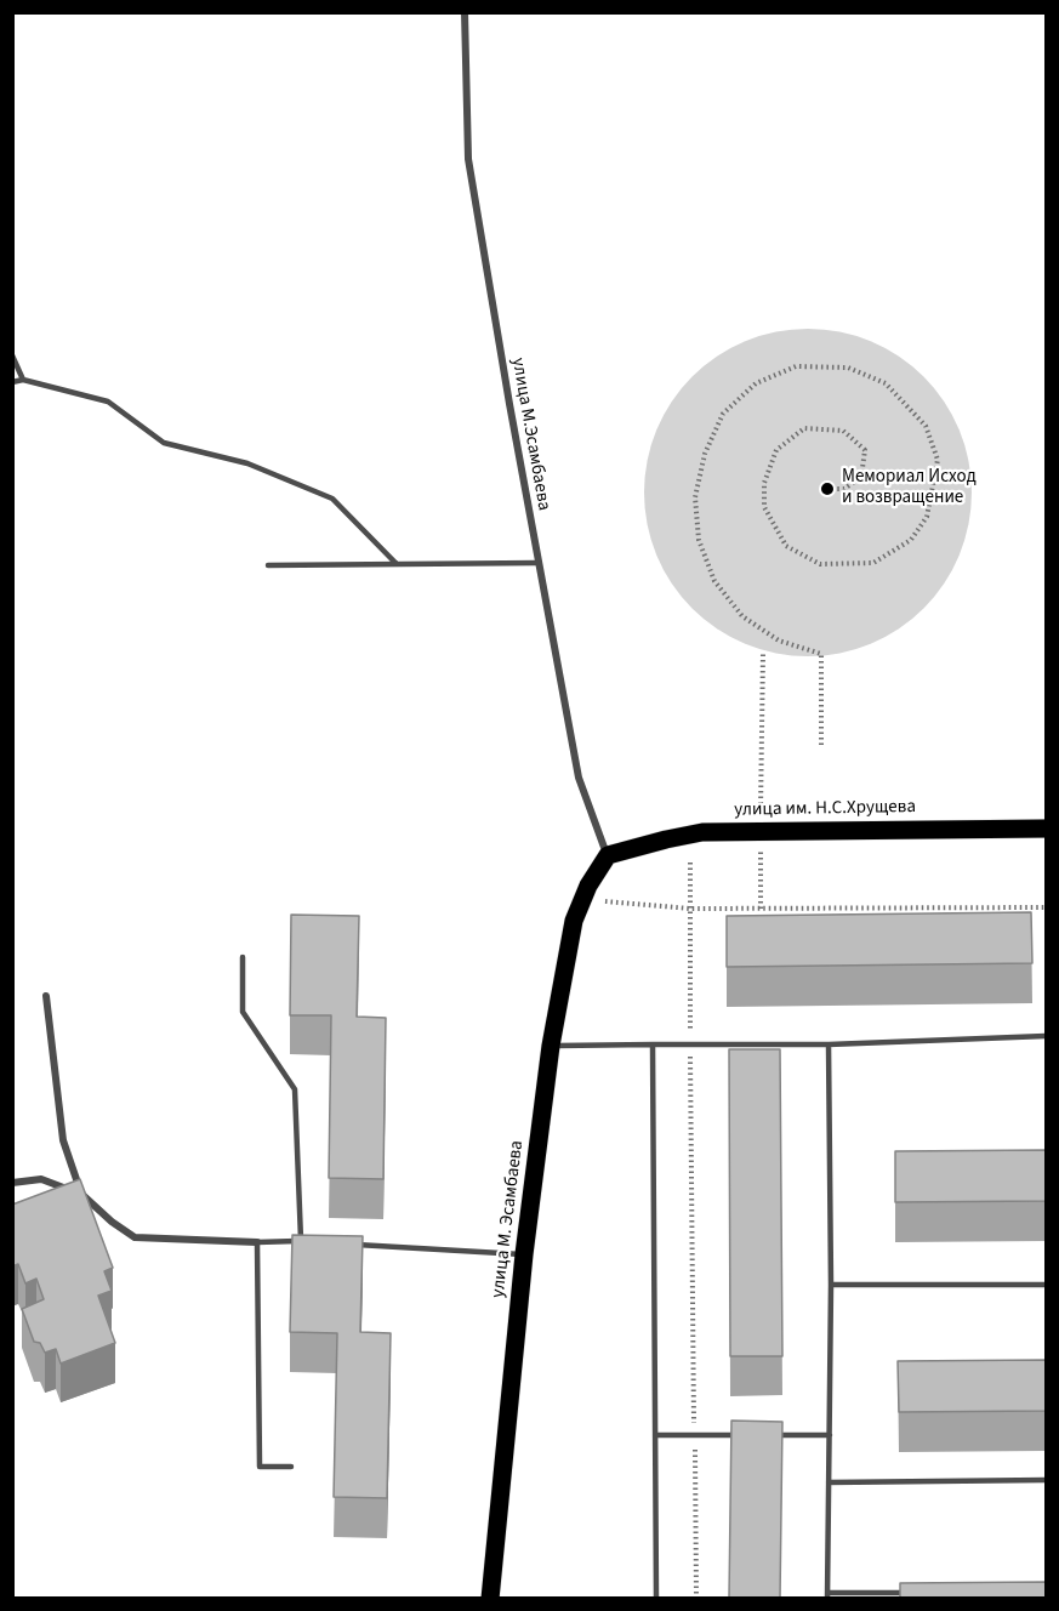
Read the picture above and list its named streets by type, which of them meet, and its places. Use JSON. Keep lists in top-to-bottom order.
{
  "streets": {
    "main road": ["улица им. Н.С.Хрущева", "улица М. Эсамбаева"],
    "street": ["улица М.Эсамбаева"]
  },
  "crossings": [
    ["улица М.Эсамбаева", "улица им. Н.С.Хрущева"],
    ["улица М.Эсамбаева", "улица М. Эсамбаева"],
    ["улица им. Н.С.Хрущева", "улица М. Эсамбаева"]
  ],
  "places": ["Мемориал Исход и возвращение"]
}
